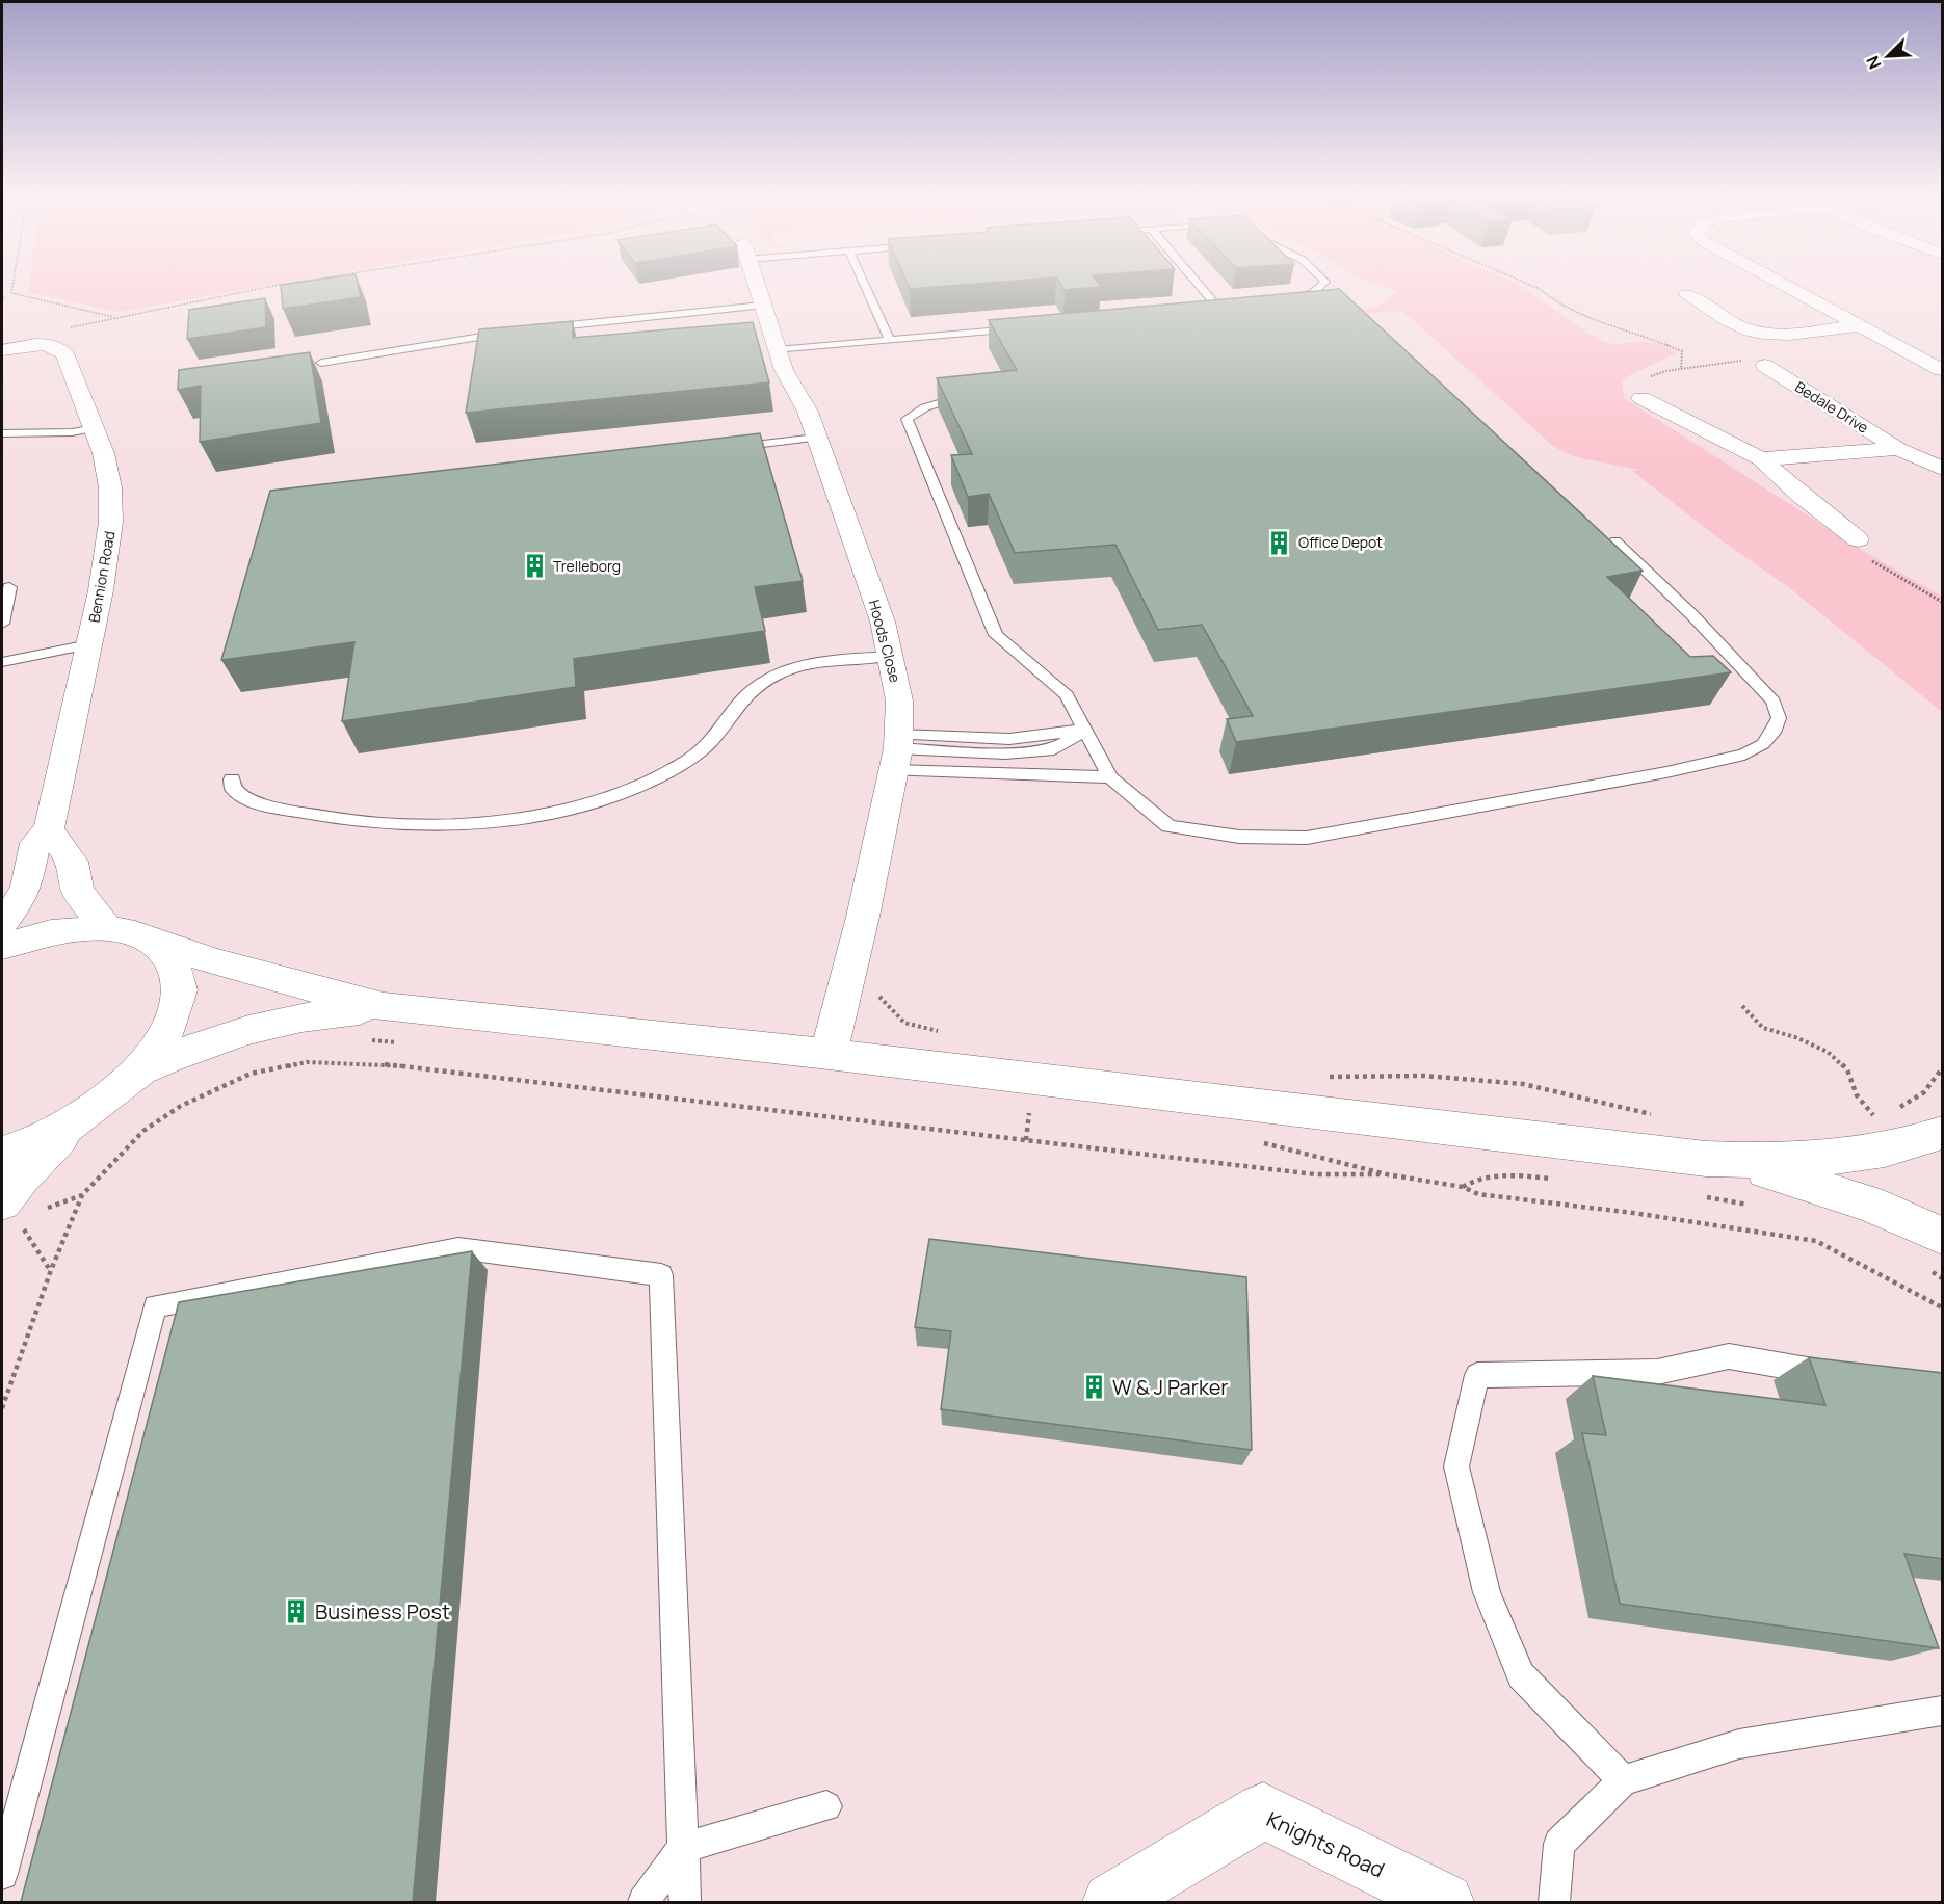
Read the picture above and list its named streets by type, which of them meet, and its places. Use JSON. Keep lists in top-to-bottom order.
{
  "streets": {
    "street": [
      "Bedale Drive",
      "Bennion Road",
      "Hoods Close",
      "Knights Road"
    ]
  },
  "places": {
    "building": [
      "Office Depot",
      "Trelleborg",
      "W & J Parker",
      "Business Post"
    ]
  },
  "north": "bottom left"
}
